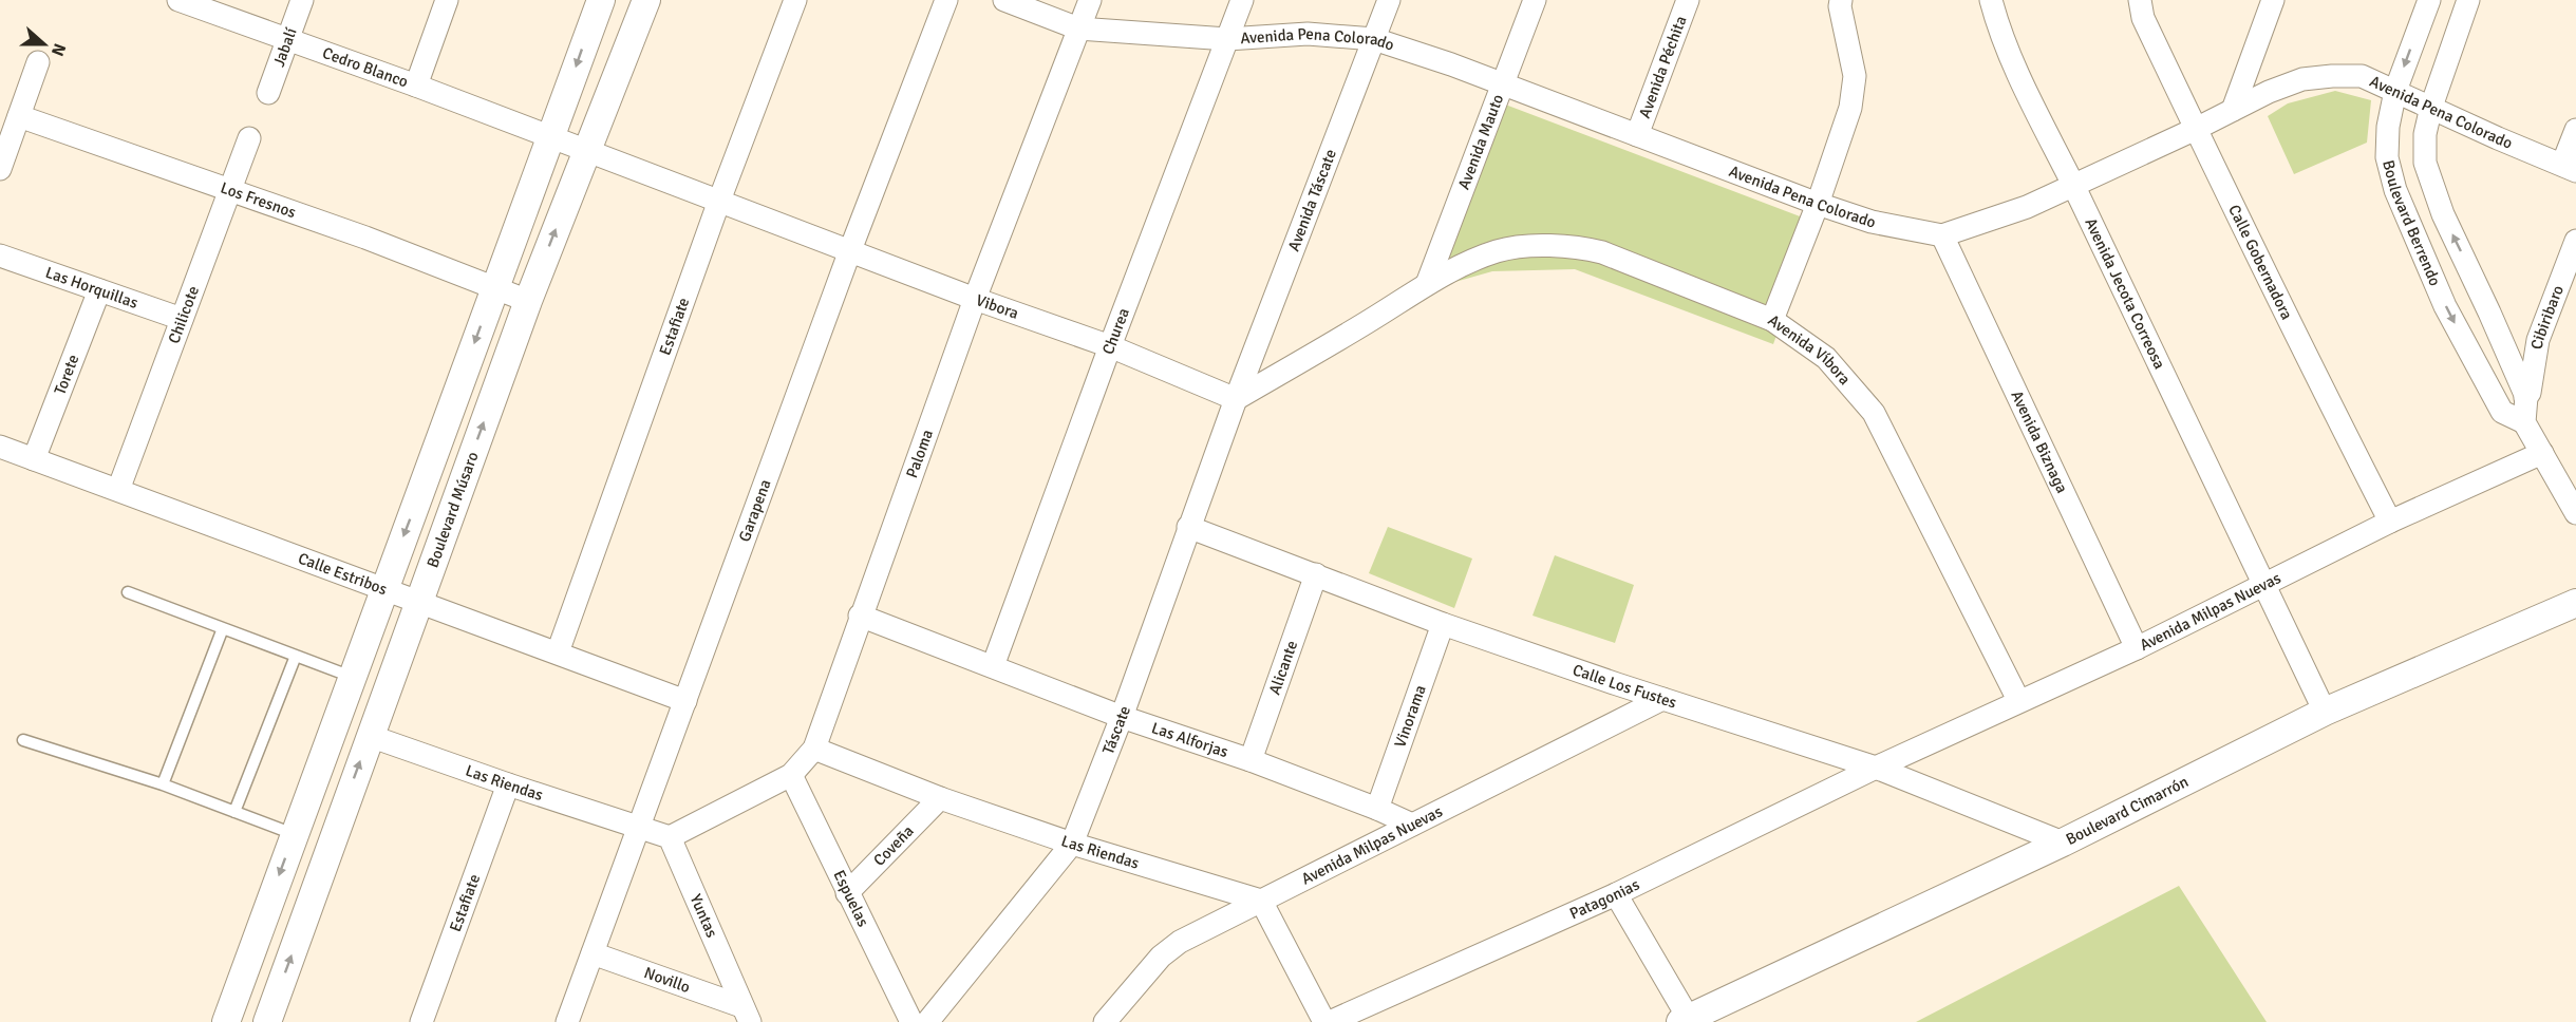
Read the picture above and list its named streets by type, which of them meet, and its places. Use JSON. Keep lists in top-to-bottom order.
{
  "streets": {
    "street": [
      "Avenida Pena Colorado",
      "Jabalí",
      "Cedro Blanco",
      "Avenida Péchita",
      "Avenida Mauto",
      "Los Fresnos",
      "Avenida Táscate",
      "Boulevard Berrendo",
      "Calle Gobernadora",
      "Las Horquillas",
      "Avenida Jecota Correosa",
      "Vibora",
      "Chilicote",
      "Cibiribaro",
      "Estafiate",
      "Churea",
      "Avenida Víbora",
      "Torete",
      "Avenida Biznaga",
      "Paloma",
      "Boulevard Músaro",
      "Garapena",
      "Calle Estribos",
      "Avenida Milpas Nuevas",
      "Alicante",
      "Calle Los Fustes",
      "Vinorama",
      "Táscate",
      "Las Alforjas",
      "Las Riendas",
      "Boulevard Cimarrón",
      "Coveña",
      "Espuelas",
      "Patagonias",
      "Yuntas",
      "Novillo"
    ]
  },
  "crossings": [
    ["Avenida Pena Colorado", "Avenida Péchita"],
    ["Avenida Pena Colorado", "Avenida Mauto"],
    ["Avenida Pena Colorado", "Avenida Táscate"],
    ["Avenida Pena Colorado", "Boulevard Berrendo"],
    ["Avenida Pena Colorado", "Calle Gobernadora"],
    ["Avenida Pena Colorado", "Avenida Jecota Correosa"],
    ["Avenida Pena Colorado", "Churea"],
    ["Avenida Pena Colorado", "Avenida Biznaga"],
    ["Avenida Pena Colorado", "Paloma"],
    ["Jabalí", "Cedro Blanco"],
    ["Cedro Blanco", "Vibora"],
    ["Avenida Mauto", "Avenida Víbora"],
    ["Los Fresnos", "Chilicote"],
    ["Los Fresnos", "Boulevard Músaro"],
    ["Avenida Táscate", "Vibora"],
    ["Avenida Táscate", "Táscate"],
    ["Boulevard Berrendo", "Cibiribaro"],
    ["Calle Gobernadora", "Avenida Milpas Nuevas"],
    ["Las Horquillas", "Chilicote"],
    ["Las Horquillas", "Torete"],
    ["Avenida Jecota Correosa", "Avenida Milpas Nuevas"],
    ["Avenida Jecota Correosa", "Boulevard Cimarrón"],
    ["Vibora", "Estafiate"],
    ["Vibora", "Churea"],
    ["Vibora", "Paloma"],
    ["Vibora", "Boulevard Músaro"],
    ["Vibora", "Garapena"],
    ["Vibora", "Táscate"],
    ["Chilicote", "Calle Estribos"],
    ["Estafiate", "Calle Estribos"],
    ["Estafiate", "Las Riendas"],
    ["Churea", "Las Alforjas"],
    ["Avenida Víbora", "Avenida Milpas Nuevas"],
    ["Torete", "Calle Estribos"],
    ["Avenida Biznaga", "Avenida Milpas Nuevas"],
    ["Paloma", "Las Alforjas"],
    ["Paloma", "Las Riendas"],
    ["Paloma", "Espuelas"],
    ["Paloma", "Yuntas"],
    ["Boulevard Músaro", "Calle Estribos"],
    ["Boulevard Músaro", "Las Riendas"],
    ["Garapena", "Calle Estribos"],
    ["Garapena", "Las Riendas"],
    ["Garapena", "Novillo"],
    ["Avenida Milpas Nuevas", "Calle Los Fustes"],
    ["Avenida Milpas Nuevas", "Las Alforjas"],
    ["Avenida Milpas Nuevas", "Las Riendas"],
    ["Avenida Milpas Nuevas", "Patagonias"],
    ["Alicante", "Calle Los Fustes"],
    ["Alicante", "Las Alforjas"],
    ["Calle Los Fustes", "Vinorama"],
    ["Calle Los Fustes", "Táscate"],
    ["Calle Los Fustes", "Boulevard Cimarrón"],
    ["Calle Los Fustes", "Patagonias"],
    ["Vinorama", "Las Alforjas"],
    ["Táscate", "Las Alforjas"],
    ["Táscate", "Las Riendas"],
    ["Las Riendas", "Coveña"],
    ["Coveña", "Espuelas"],
    ["Yuntas", "Novillo"]
  ],
  "north": "right"
}
